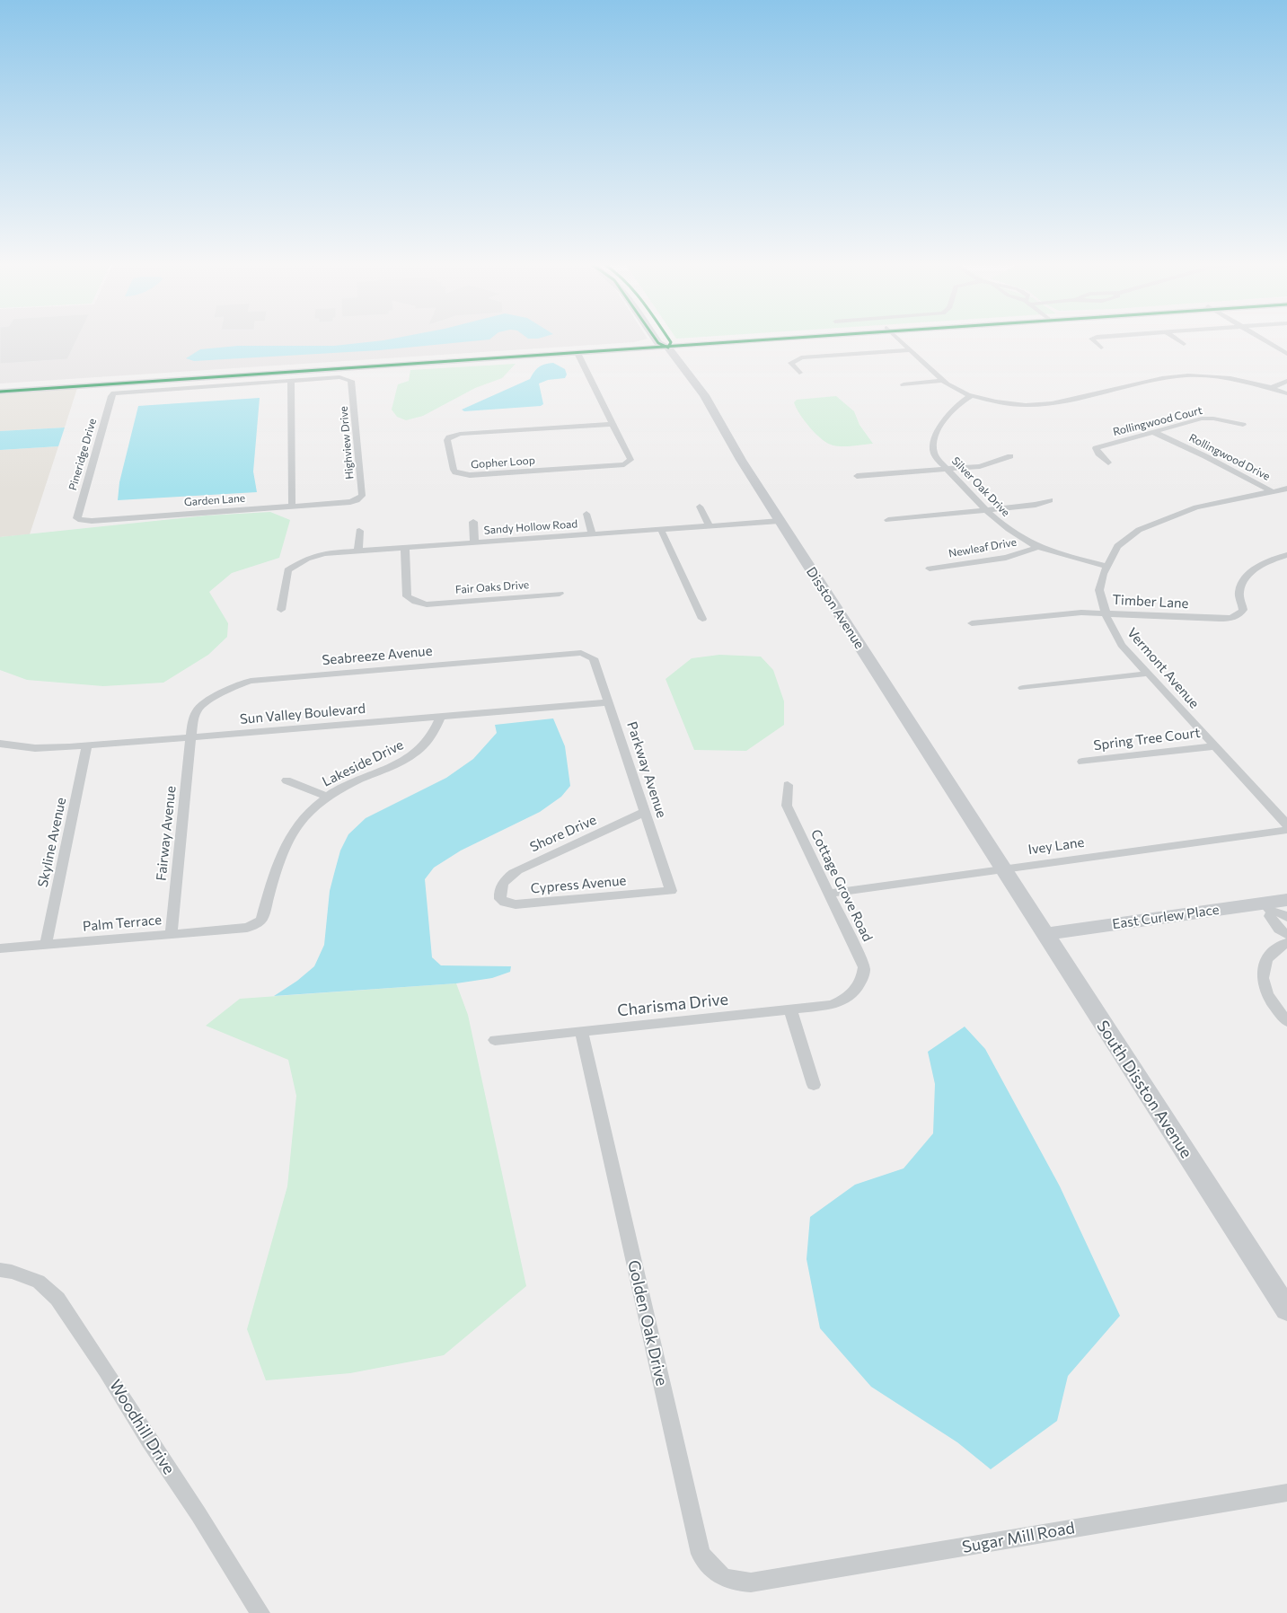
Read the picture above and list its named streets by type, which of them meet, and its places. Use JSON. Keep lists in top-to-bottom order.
{
  "streets": {
    "main road": ["Disston Avenue"],
    "street": [
      "Rollingwood Court",
      "Highview Drive",
      "Pineridge Drive",
      "Rollingwood Drive",
      "Gopher Loop",
      "Silver Oak Drive",
      "Garden Lane",
      "Sandy Hollow Road",
      "Newleaf Drive",
      "Fair Oaks Drive",
      "Timber Lane",
      "Seabreeze Avenue",
      "Vermont Avenue",
      "Sun Valley Boulevard",
      "Spring Tree Court",
      "Lakeside Drive",
      "Parkway Avenue",
      "Fairway Avenue",
      "Shore Drive",
      "Skyline Avenue",
      "Ivey Lane",
      "Cypress Avenue",
      "Cottage Grove Road",
      "East Curlew Place",
      "Palm Terrace",
      "Charisma Drive",
      "South Disston Avenue",
      "Golden Oak Drive",
      "Woodhill Drive",
      "Sugar Mill Road"
    ]
  },
  "crossings": [
    ["Rollingwood Court", "Rollingwood Drive"],
    ["Highview Drive", "Garden Lane"],
    ["Pineridge Drive", "Garden Lane"],
    ["Rollingwood Drive", "Vermont Avenue"],
    ["Silver Oak Drive", "Newleaf Drive"],
    ["Silver Oak Drive", "Vermont Avenue"],
    ["Sandy Hollow Road", "Fair Oaks Drive"],
    ["Sandy Hollow Road", "Disston Avenue"],
    ["Timber Lane", "Vermont Avenue"],
    ["Disston Avenue", "Ivey Lane"],
    ["Disston Avenue", "South Disston Avenue"],
    ["Seabreeze Avenue", "Sun Valley Boulevard"],
    ["Seabreeze Avenue", "Parkway Avenue"],
    ["Seabreeze Avenue", "Fairway Avenue"],
    ["Vermont Avenue", "Spring Tree Court"],
    ["Sun Valley Boulevard", "Lakeside Drive"],
    ["Sun Valley Boulevard", "Parkway Avenue"],
    ["Sun Valley Boulevard", "Fairway Avenue"],
    ["Sun Valley Boulevard", "Skyline Avenue"],
    ["Lakeside Drive", "Palm Terrace"],
    ["Parkway Avenue", "Shore Drive"],
    ["Parkway Avenue", "Cypress Avenue"],
    ["Fairway Avenue", "Palm Terrace"],
    ["Shore Drive", "Cypress Avenue"],
    ["Skyline Avenue", "Palm Terrace"],
    ["Ivey Lane", "Cottage Grove Road"],
    ["Ivey Lane", "South Disston Avenue"],
    ["Cottage Grove Road", "Charisma Drive"],
    ["East Curlew Place", "South Disston Avenue"],
    ["Charisma Drive", "Golden Oak Drive"],
    ["Golden Oak Drive", "Sugar Mill Road"]
  ]
}
